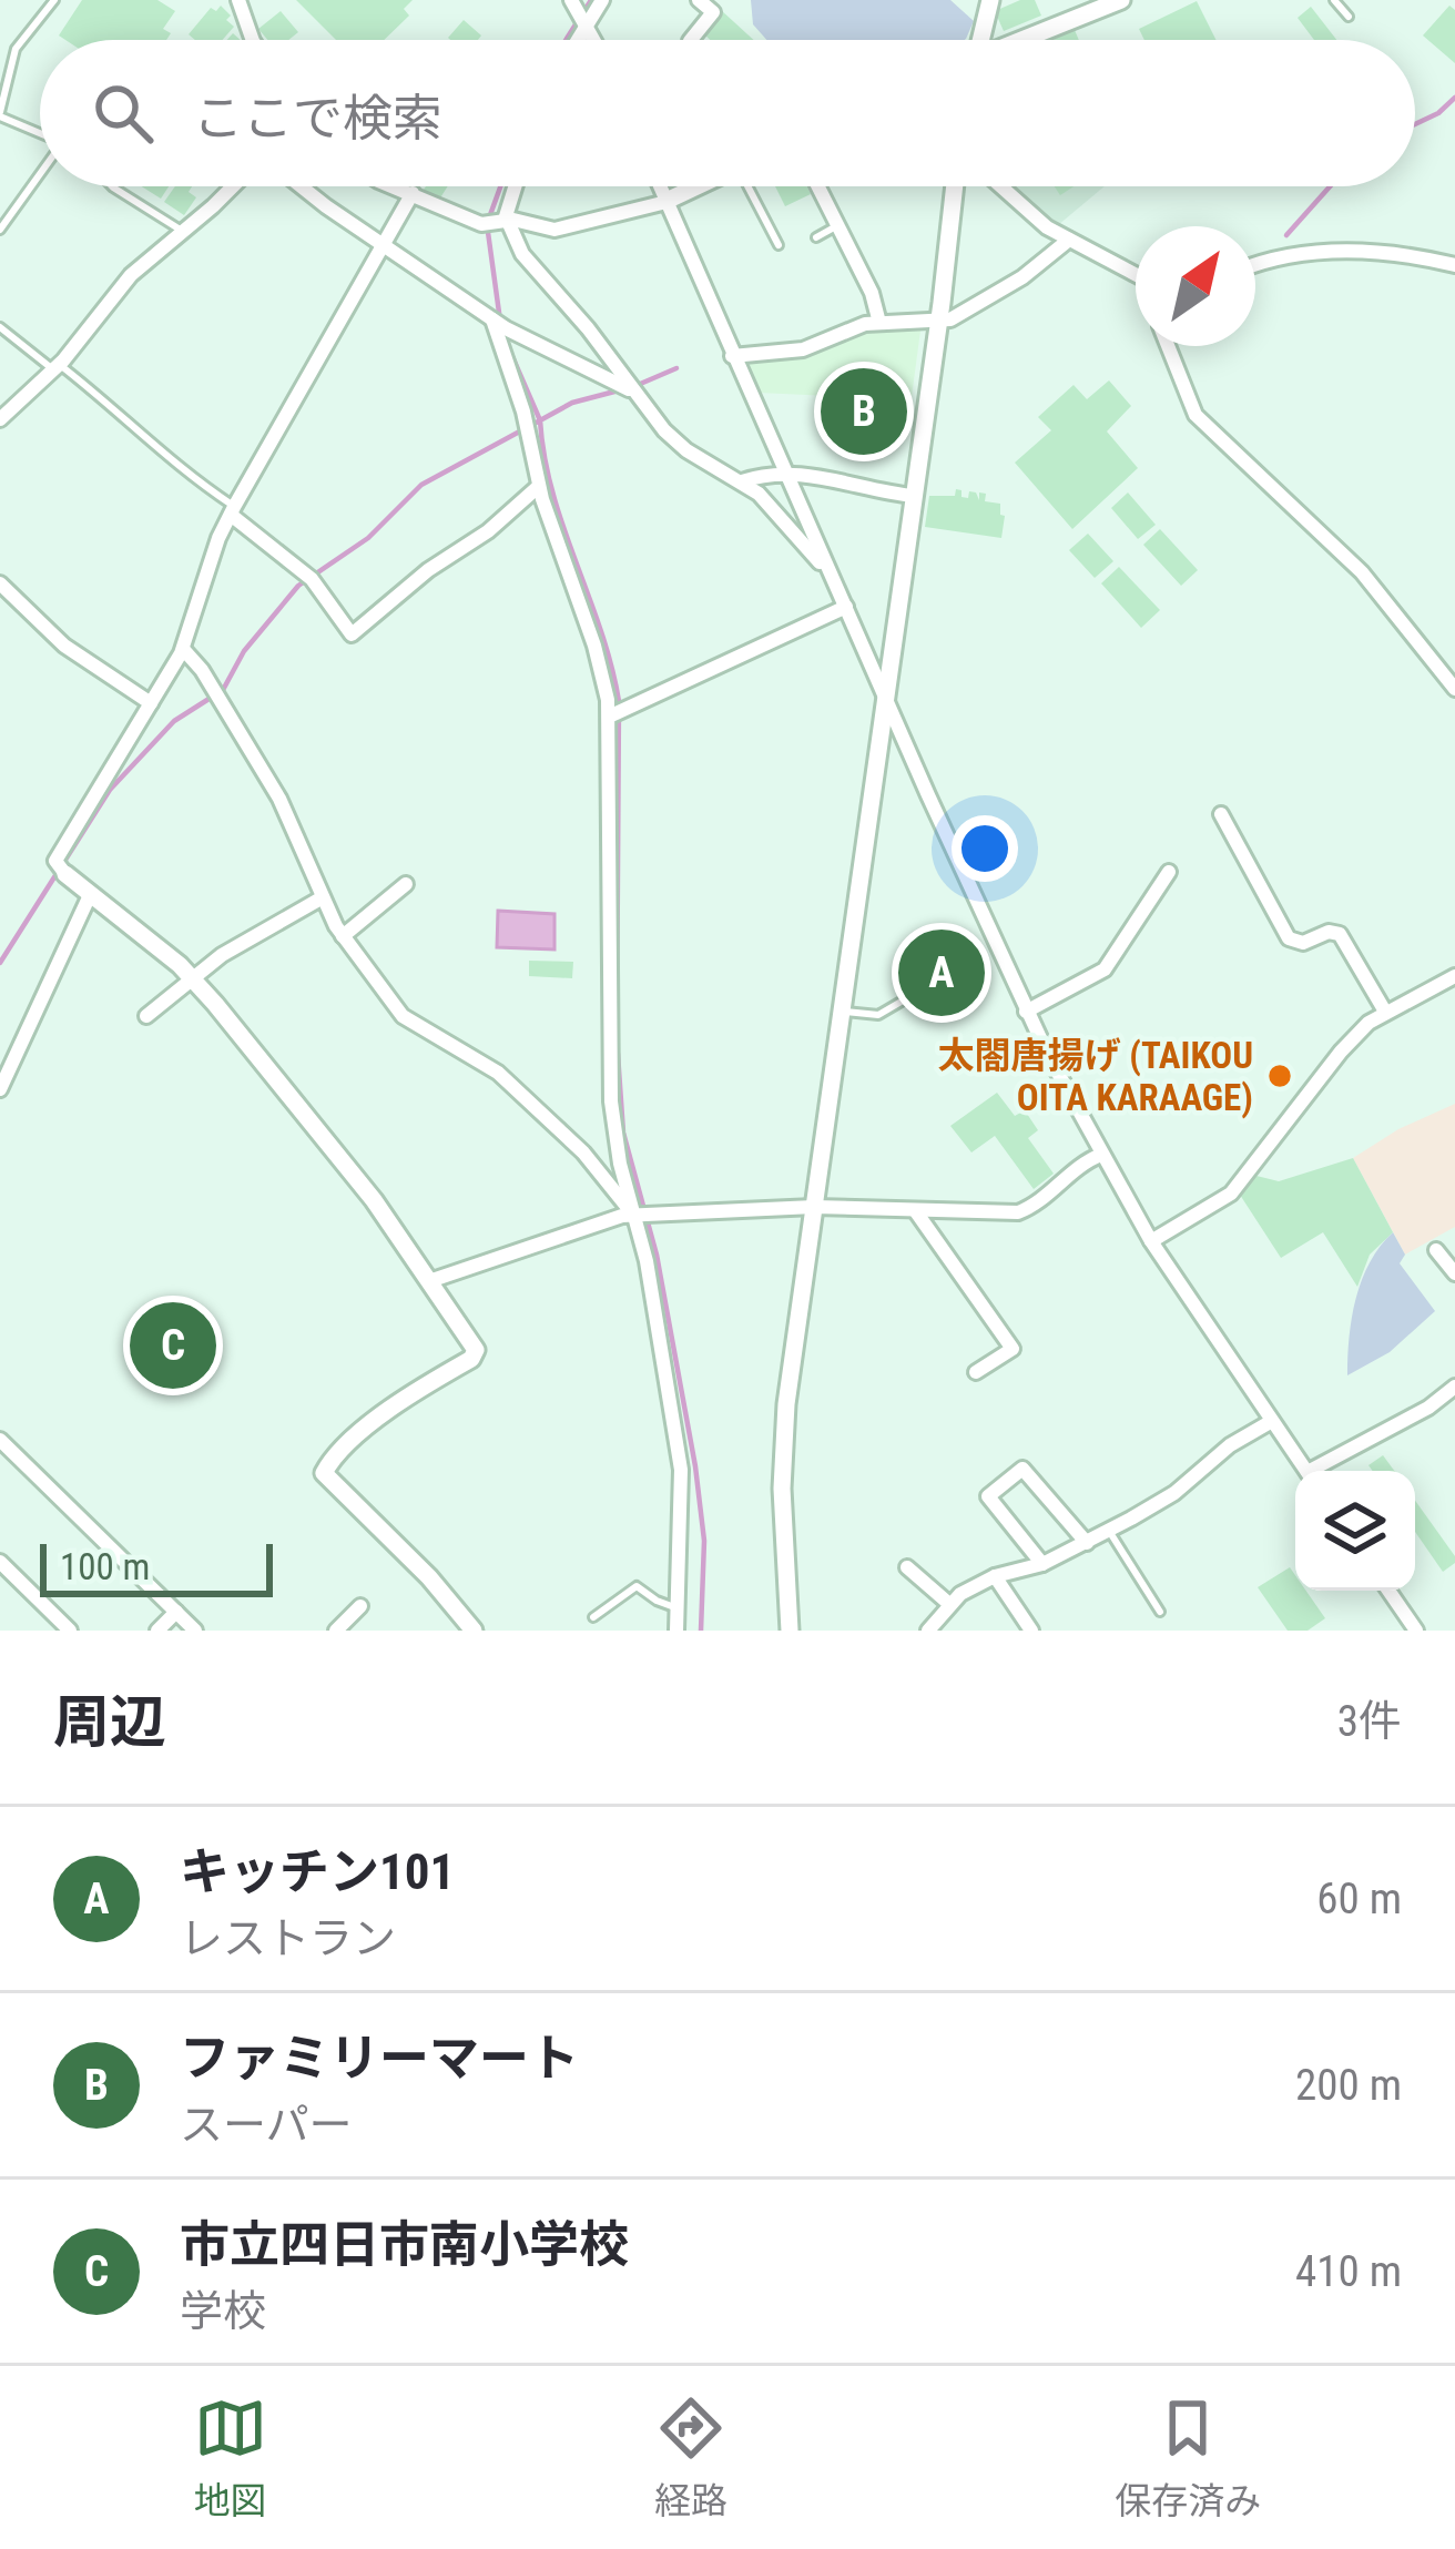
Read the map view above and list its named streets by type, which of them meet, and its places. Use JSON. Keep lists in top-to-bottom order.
{
  "places": ["太閤唐揚げ (TAIKOU OITA KARAAGE)"],
  "scale_bar": "100 m",
  "north": "top right",
  "page": {
    "search": "ここで検索",
    "pins": ["B", "A", "C"],
    "scale": "100 m",
    "heading": ["周辺", "3件"],
    "list": [
      {
        "mark": "A",
        "name": "キッチン101",
        "note": "レストラン",
        "value": "60 m"
      },
      {
        "mark": "B",
        "name": "ファミリーマート",
        "note": "スーパー",
        "value": "200 m"
      },
      {
        "mark": "C",
        "name": "市立四日市南小学校",
        "note": "学校",
        "value": "410 m"
      }
    ],
    "nav": ["地図", "経路", "保存済み"]
  }
}
